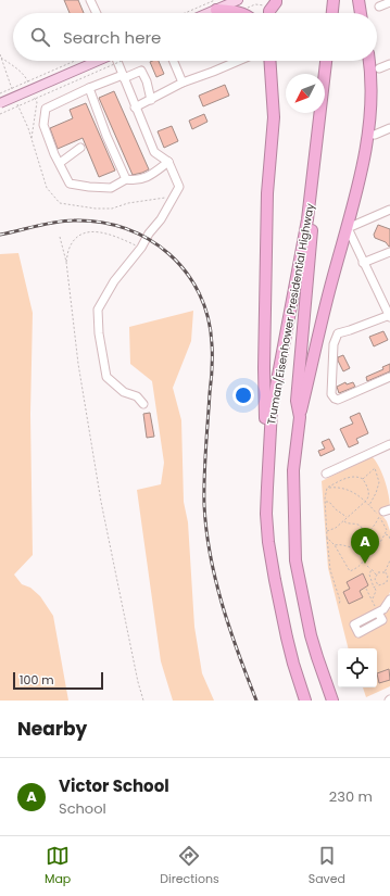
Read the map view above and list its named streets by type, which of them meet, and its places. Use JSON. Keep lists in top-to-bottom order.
{
  "streets": {
    "highway": ["Truman/Eisenhower Presidential Highway"]
  },
  "scale_bar": "100 m",
  "north": "bottom left",
  "page": {
    "search": "Search here",
    "pins": "A",
    "scale": "100 m",
    "heading": "Nearby",
    "list": [
      {
        "mark": "A",
        "name": "Victor School",
        "note": "School",
        "value": "230 m"
      }
    ],
    "nav": ["Map", "Directions", "Saved"]
  }
}
